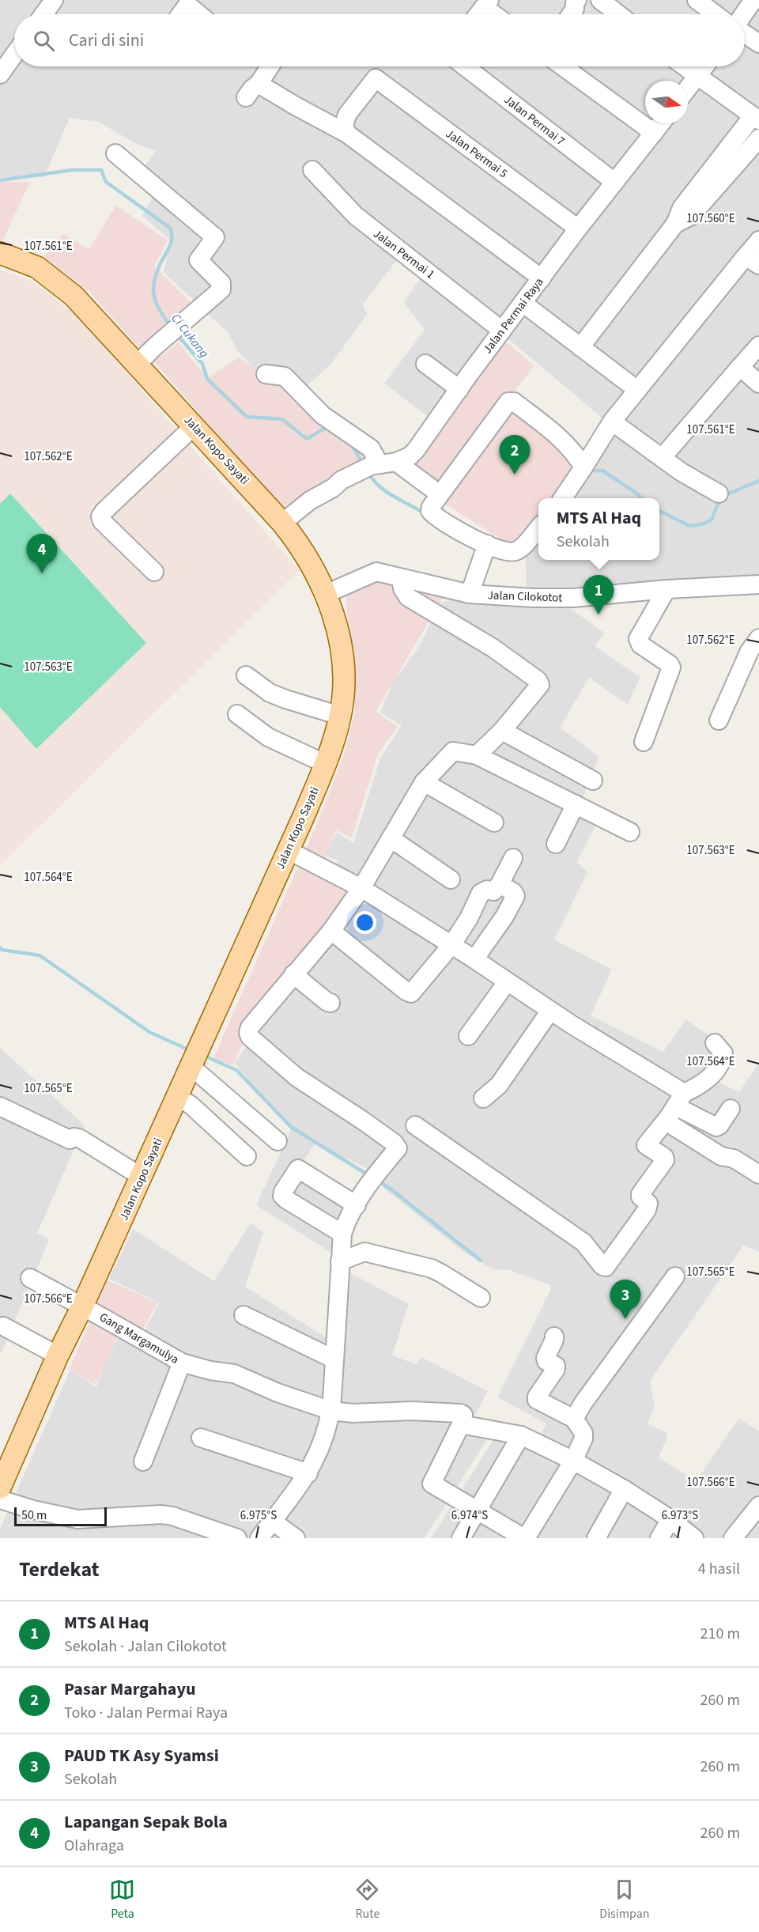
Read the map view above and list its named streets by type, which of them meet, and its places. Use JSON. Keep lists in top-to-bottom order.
{
  "streets": {
    "main road": ["Jalan Kopo Sayati"],
    "street": [
      "Jalan Permai 7",
      "Jalan Permai 5",
      "Jalan Permai 1",
      "Jalan Permai Raya",
      "Jalan Cilokotot",
      "Gang Margamulya"
    ]
  },
  "crossings": [
    ["Jalan Permai 7", "Jalan Permai Raya"],
    ["Jalan Permai 5", "Jalan Permai Raya"],
    ["Jalan Permai 1", "Jalan Permai Raya"],
    ["Jalan Permai Raya", "Jalan Kopo Sayati"],
    ["Jalan Kopo Sayati", "Jalan Cilokotot"],
    ["Jalan Kopo Sayati", "Gang Margamulya"]
  ],
  "water": ["Ci Cukang"],
  "scale_bar": "50 m",
  "north": "right",
  "page": {
    "search": "Cari di sini",
    "pins": [
      "2",
      "4",
      "1",
      "3"
    ],
    "popup": ["MTS Al Haq", "Sekolah"],
    "scale": "50 m",
    "heading": ["Terdekat", "4 hasil"],
    "list": [
      {
        "mark": "1",
        "name": "MTS Al Haq",
        "note": "Sekolah · Jalan Cilokotot",
        "value": "210 m"
      },
      {
        "mark": "2",
        "name": "Pasar Margahayu",
        "note": "Toko · Jalan Permai Raya",
        "value": "260 m"
      },
      {
        "mark": "3",
        "name": "PAUD TK Asy Syamsi",
        "note": "Sekolah",
        "value": "260 m"
      },
      {
        "mark": "4",
        "name": "Lapangan Sepak Bola",
        "note": "Olahraga",
        "value": "260 m"
      }
    ],
    "nav": ["Peta", "Rute", "Disimpan"]
  },
  "coordinates": [
    "107.560°E",
    "107.561°E",
    "107.562°E",
    "107.563°E",
    "107.564°E",
    "107.565°E",
    "107.566°E",
    "6.975°S",
    "6.974°S",
    "6.973°S"
  ]
}
